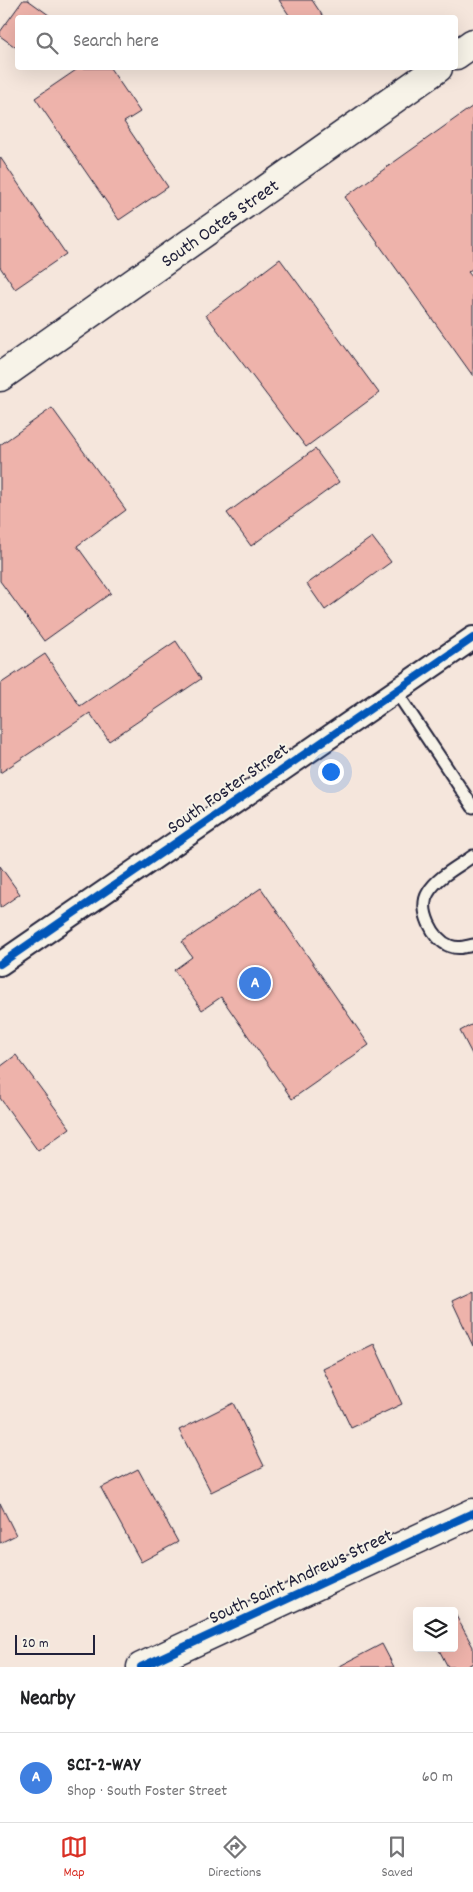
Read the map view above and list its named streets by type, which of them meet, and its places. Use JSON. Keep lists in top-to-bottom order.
{
  "streets": {
    "main road": ["South Oates Street", "South Saint Andrews Street"],
    "street": ["South Foster Street"]
  },
  "scale_bar": "20 m",
  "page": {
    "search": "Search here",
    "pins": "A",
    "scale": "20 m",
    "heading": "Nearby",
    "list": [
      {
        "mark": "A",
        "name": "SCI-2-WAY",
        "note": "Shop · South Foster Street",
        "value": "60 m"
      }
    ],
    "nav": ["Map", "Directions", "Saved"]
  }
}
